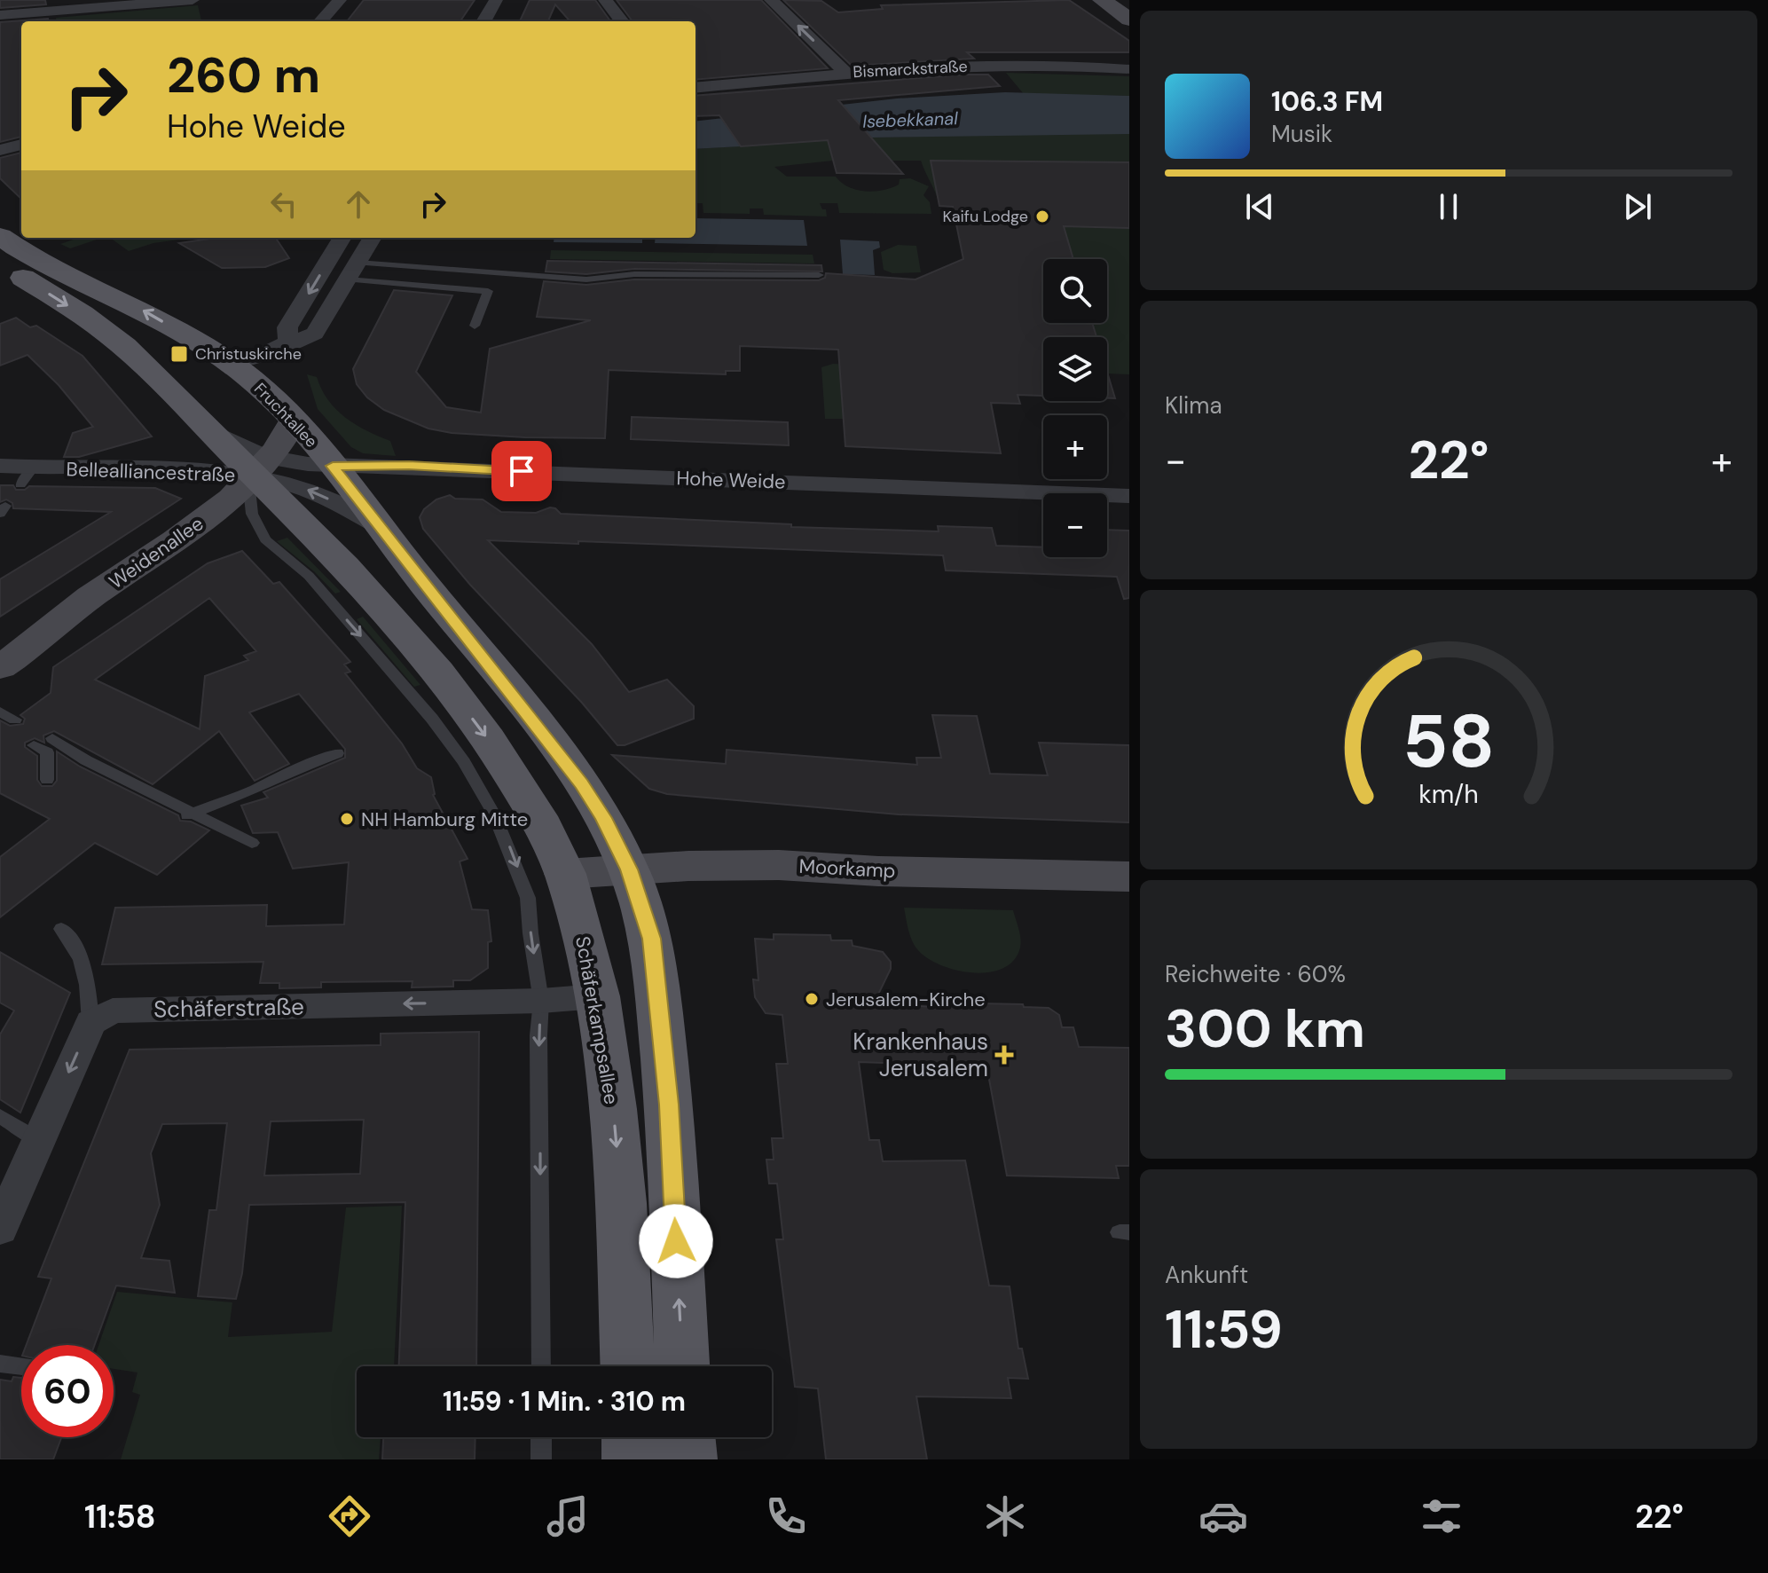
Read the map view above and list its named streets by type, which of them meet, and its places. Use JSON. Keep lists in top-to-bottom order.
{
  "streets": {
    "main road": ["Fruchtallee", "Schäferkampsallee"],
    "street": [
      "Bismarckstraße",
      "Bellealliancestraße",
      "Hohe Weide",
      "Weidenallee",
      "Moorkamp",
      "Schäferstraße"
    ]
  },
  "crossings": [
    ["Fruchtallee", "Bellealliancestraße"],
    ["Fruchtallee", "Hohe Weide"],
    ["Fruchtallee", "Weidenallee"],
    ["Fruchtallee", "Schäferkampsallee"],
    ["Bellealliancestraße", "Weidenallee"],
    ["Bellealliancestraße", "Schäferkampsallee"],
    ["Weidenallee", "Schäferkampsallee"],
    ["Moorkamp", "Schäferkampsallee"],
    ["Schäferstraße", "Schäferkampsallee"]
  ],
  "one_way": ["Schäferstraße"],
  "water": ["Isebekkanal"],
  "places": {
    "other": ["Kaifu Lodge", "NH Hamburg Mitte", "Jerusalem-Kirche"],
    "transit": ["Christuskirche"],
    "health": ["Krankenhaus Jerusalem"]
  },
  "page": {
    "turn": ["260 m", "Hohe Weide"],
    "song": ["106.3 FM", "Musik"],
    "map_buttons": ["+", "−"],
    "tile": [
      "Klima",
      ["Reichweite · 60%", "300 km"],
      ["Ankunft", "11:59"]
    ],
    "heat": ["−", "22°", "+"],
    "limit": "60",
    "trip": "11:59 · 1 Min. · 310 m",
    "tabs": ["11:58", "22°"],
    "gauge": ["58", "km/h"]
  }
}
